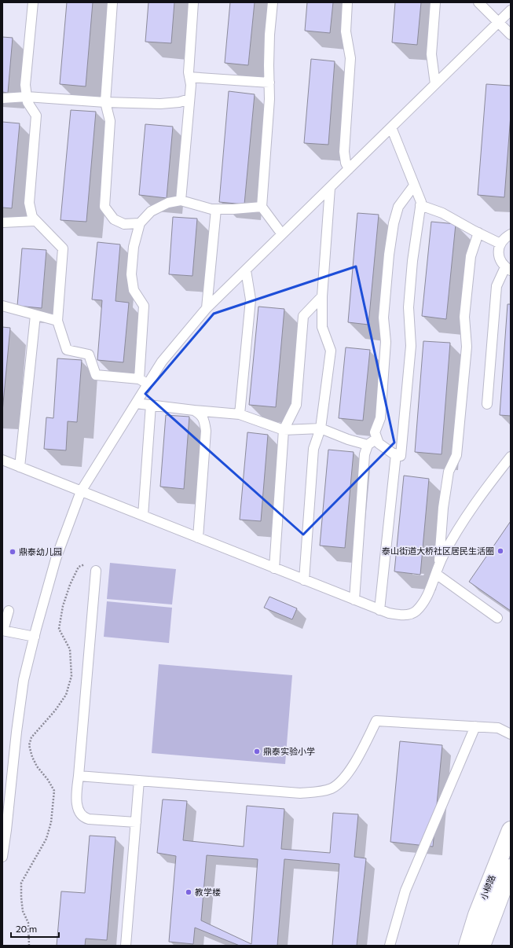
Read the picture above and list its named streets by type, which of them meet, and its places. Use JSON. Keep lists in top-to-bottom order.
{
  "streets": {
    "street": ["小柳路"]
  },
  "places": [
    "泰山街道大桥社区居民生活圈",
    "鼎泰幼儿园",
    "鼎泰实验小学",
    "教学楼"
  ],
  "scale_bar": "20 m"
}
